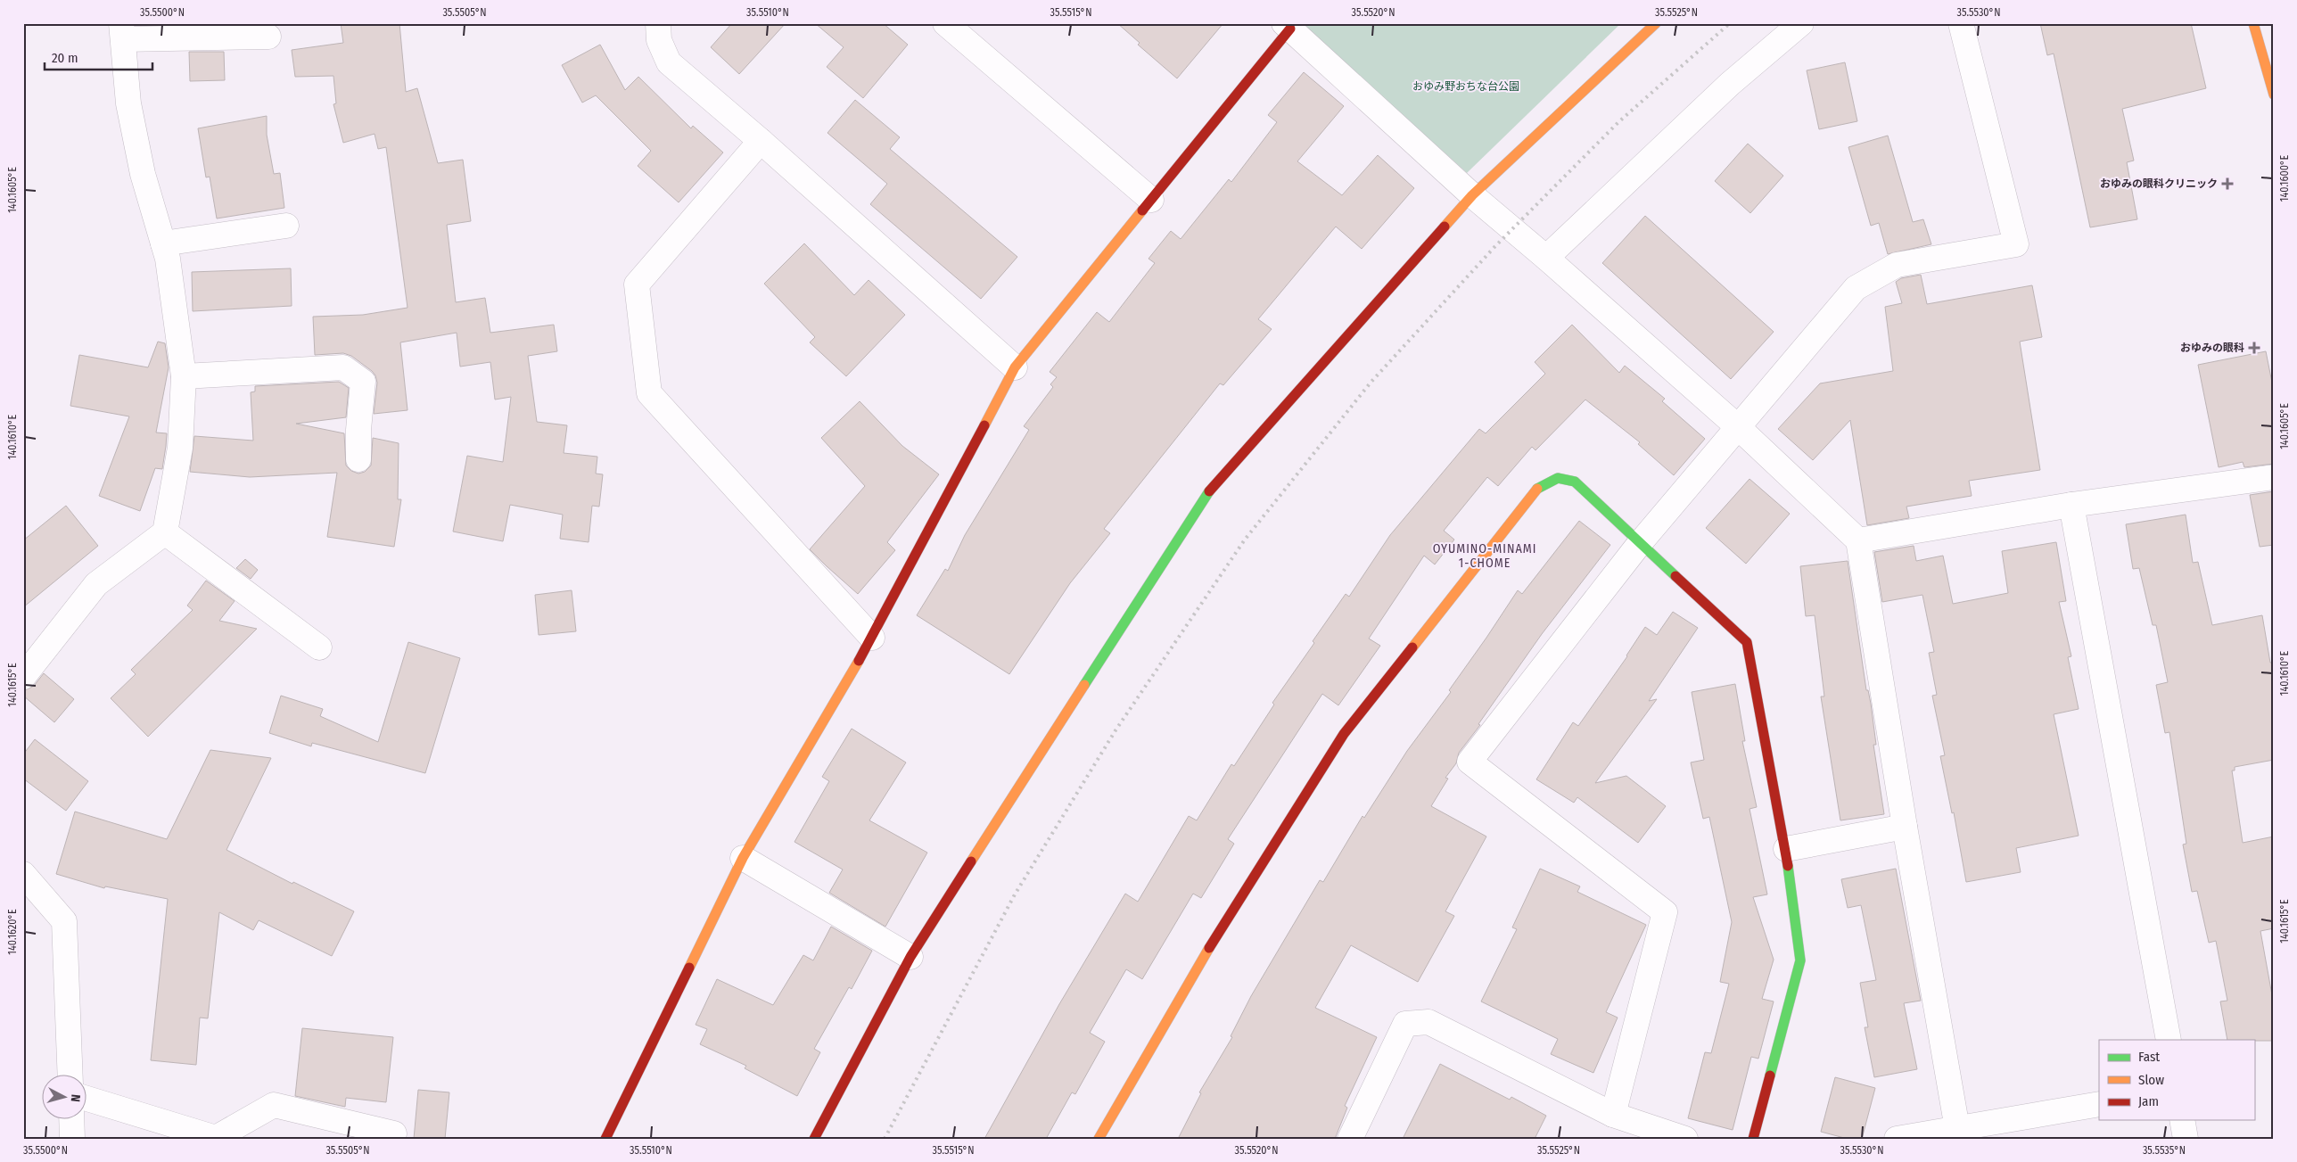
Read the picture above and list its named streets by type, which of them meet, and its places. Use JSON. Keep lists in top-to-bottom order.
{
  "districts": ["OYUMINO-MINAMI 1-CHOME"],
  "parks": ["おゆみ野おちな台公園"],
  "places": {
    "health": ["おゆみの眼科クリニック", "おゆみの眼科"]
  },
  "legend": ["Fast", "Slow", "Jam"],
  "scale_bar": "20 m",
  "north": "right",
  "coordinates": [
    "35.5500°N",
    "35.5505°N",
    "35.5510°N",
    "35.5515°N",
    "35.5520°N",
    "35.5525°N",
    "35.5530°N",
    "140.1600°E",
    "140.1605°E",
    "140.1610°E",
    "140.1615°E",
    "140.1620°E",
    "35.5535°N"
  ]
}
